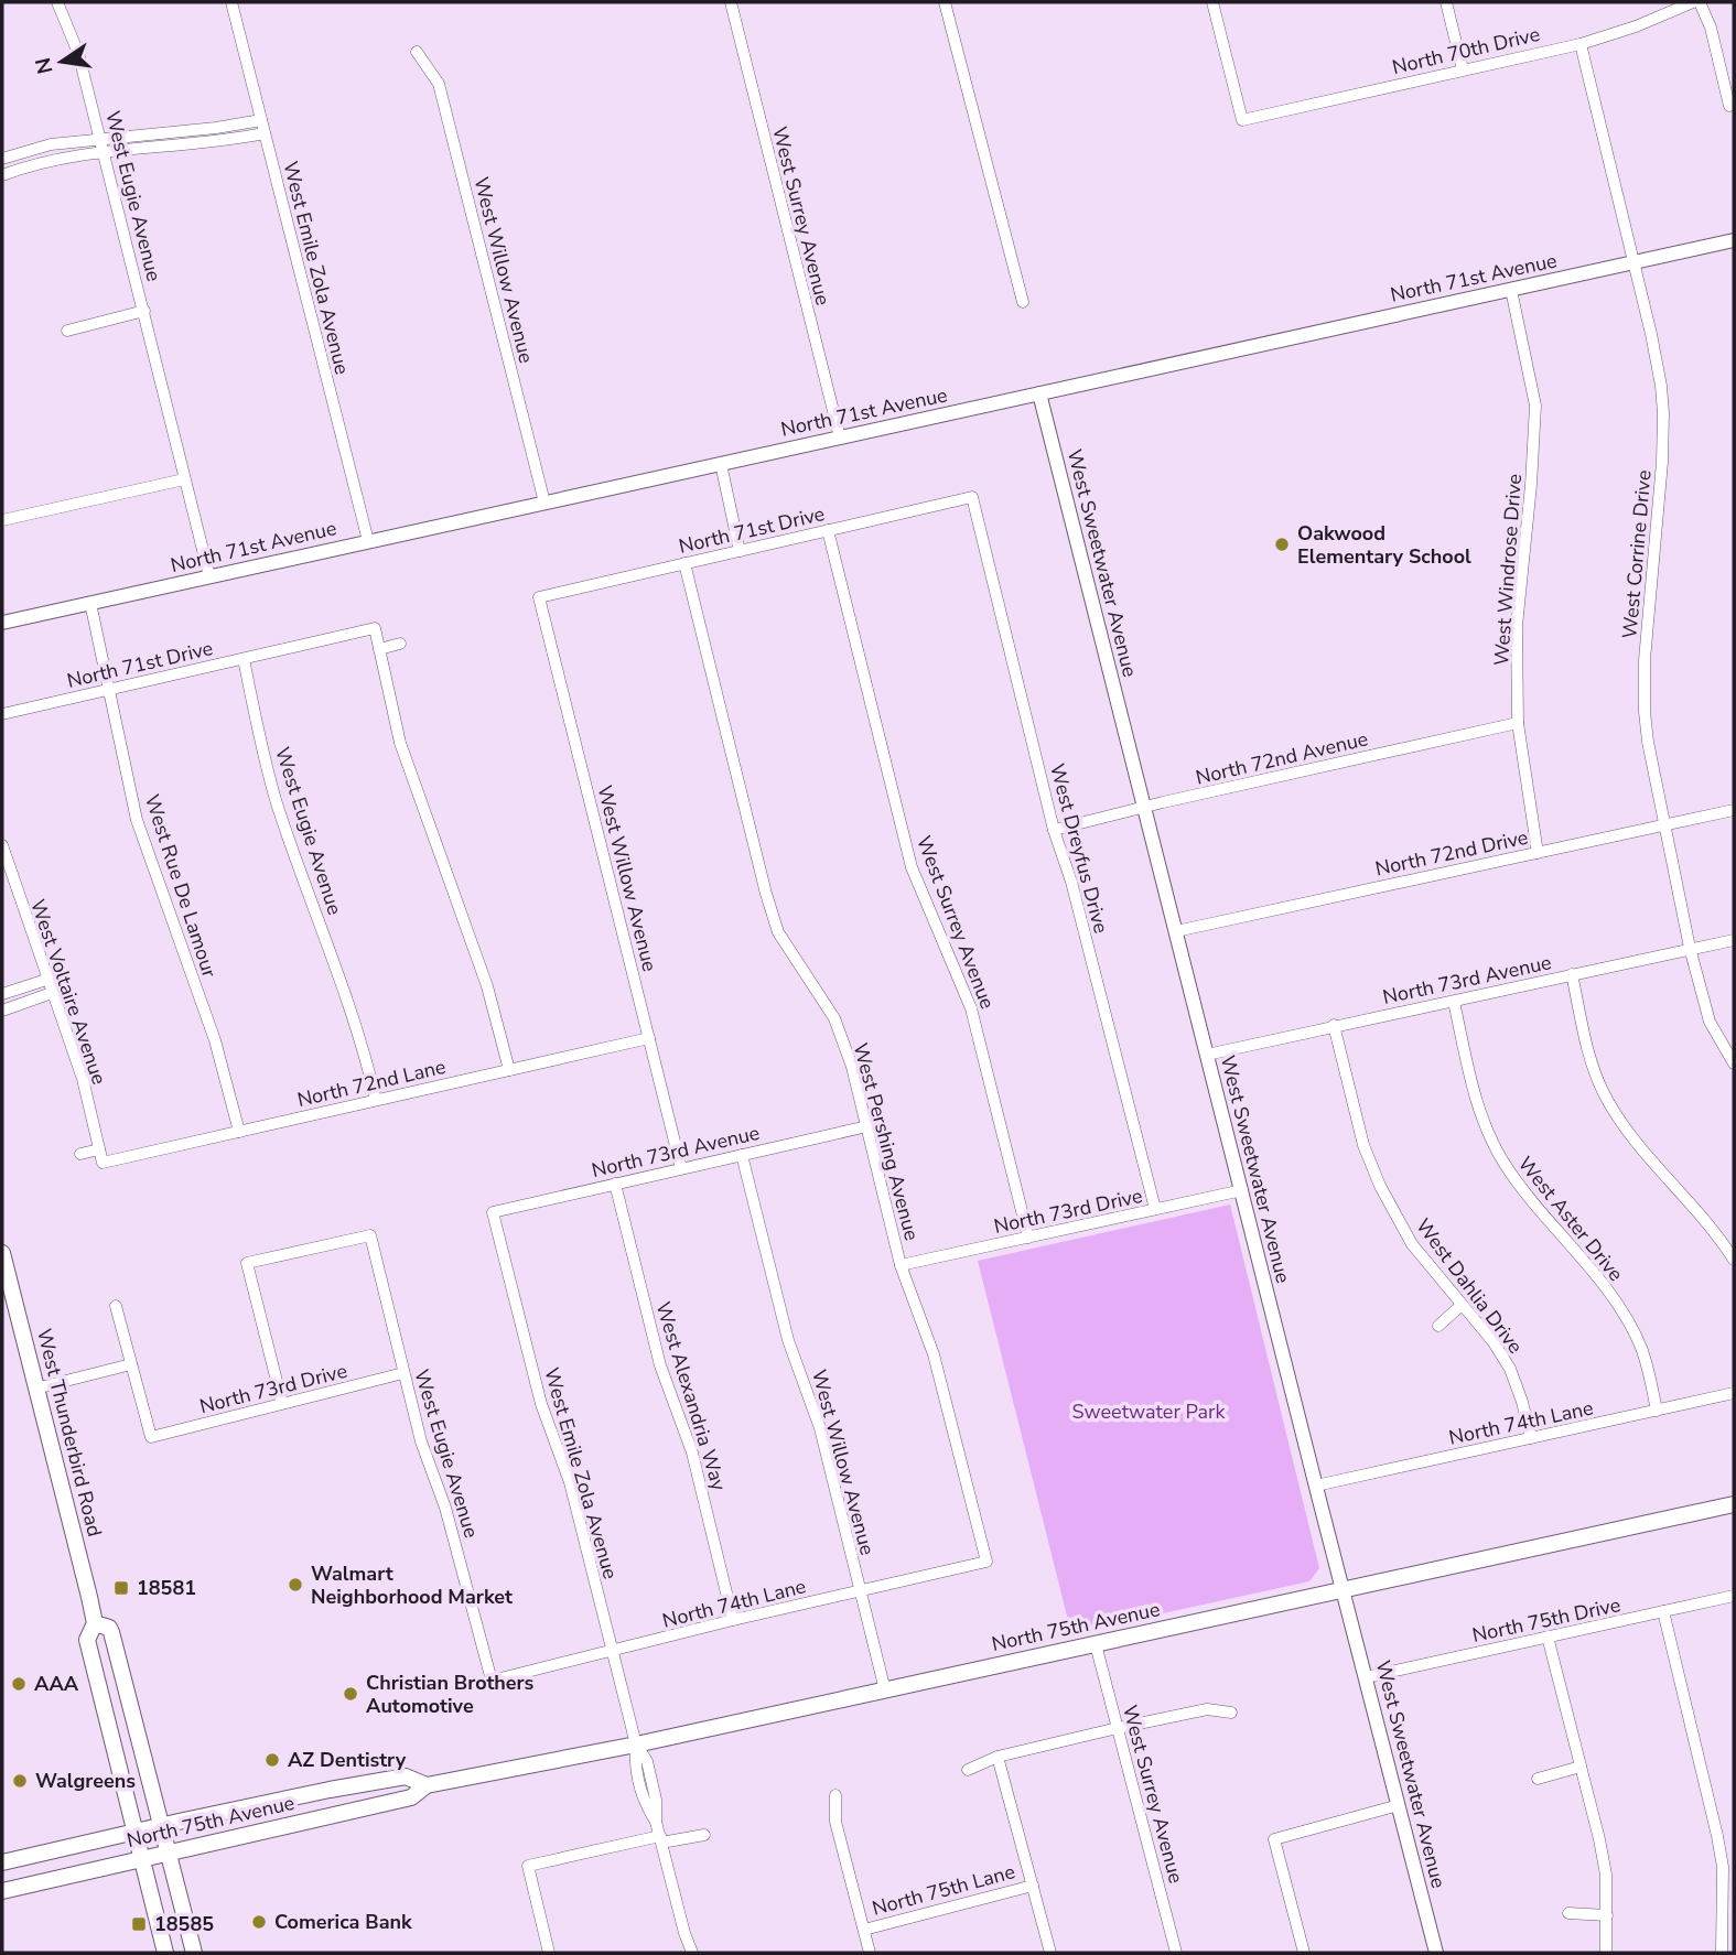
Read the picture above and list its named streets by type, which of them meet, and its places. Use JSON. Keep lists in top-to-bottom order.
{
  "streets": {
    "main road": ["West Thunderbird Road", "North 75th Avenue"],
    "street": [
      "North 70th Drive",
      "West Eugie Avenue",
      "West Surrey Avenue",
      "West Emile Zola Avenue",
      "West Willow Avenue",
      "North 71st Avenue",
      "North 71st Drive",
      "West Corrine Drive",
      "West Sweetwater Avenue",
      "West Windrose Drive",
      "North 72nd Avenue",
      "West Dreyfus Drive",
      "North 72nd Drive",
      "West Rue De Lamour",
      "North 73rd Avenue",
      "West Voltaire Avenue",
      "North 72nd Lane",
      "West Pershing Avenue",
      "North 73rd Drive",
      "West Aster Drive",
      "West Dahlia Drive",
      "West Alexandria Way",
      "North 74th Lane",
      "North 75th Drive",
      "North 75th Lane"
    ]
  },
  "crossings": [
    ["North 70th Drive", "West Corrine Drive"],
    ["West Eugie Avenue", "North 71st Avenue"],
    ["West Eugie Avenue", "North 71st Drive"],
    ["West Eugie Avenue", "North 72nd Lane"],
    ["West Eugie Avenue", "North 73rd Drive"],
    ["West Eugie Avenue", "North 74th Lane"],
    ["West Surrey Avenue", "North 71st Avenue"],
    ["West Surrey Avenue", "North 71st Drive"],
    ["West Surrey Avenue", "North 73rd Drive"],
    ["West Surrey Avenue", "North 75th Avenue"],
    ["West Emile Zola Avenue", "North 71st Avenue"],
    ["West Emile Zola Avenue", "North 73rd Avenue"],
    ["West Emile Zola Avenue", "North 74th Lane"],
    ["West Emile Zola Avenue", "North 75th Avenue"],
    ["West Willow Avenue", "North 71st Avenue"],
    ["West Willow Avenue", "North 71st Drive"],
    ["West Willow Avenue", "North 73rd Avenue"],
    ["West Willow Avenue", "North 72nd Lane"],
    ["West Willow Avenue", "North 74th Lane"],
    ["West Willow Avenue", "North 75th Avenue"],
    ["North 71st Avenue", "West Corrine Drive"],
    ["North 71st Avenue", "West Sweetwater Avenue"],
    ["North 71st Avenue", "West Windrose Drive"],
    ["North 71st Avenue", "West Rue De Lamour"],
    ["North 71st Drive", "West Dreyfus Drive"],
    ["North 71st Drive", "West Rue De Lamour"],
    ["North 71st Drive", "West Pershing Avenue"],
    ["West Corrine Drive", "North 72nd Drive"],
    ["West Corrine Drive", "North 73rd Avenue"],
    ["West Sweetwater Avenue", "North 72nd Avenue"],
    ["West Sweetwater Avenue", "North 72nd Drive"],
    ["West Sweetwater Avenue", "North 73rd Avenue"],
    ["West Sweetwater Avenue", "North 73rd Drive"],
    ["West Sweetwater Avenue", "North 74th Lane"],
    ["West Sweetwater Avenue", "North 75th Drive"],
    ["West Sweetwater Avenue", "North 75th Avenue"],
    ["West Windrose Drive", "North 72nd Avenue"],
    ["West Windrose Drive", "North 72nd Drive"],
    ["North 72nd Avenue", "West Dreyfus Drive"],
    ["West Dreyfus Drive", "North 73rd Drive"],
    ["West Rue De Lamour", "North 72nd Lane"],
    ["North 73rd Avenue", "West Pershing Avenue"],
    ["North 73rd Avenue", "West Aster Drive"],
    ["North 73rd Avenue", "West Dahlia Drive"],
    ["North 73rd Avenue", "West Alexandria Way"],
    ["West Voltaire Avenue", "North 72nd Lane"],
    ["West Pershing Avenue", "North 73rd Drive"],
    ["West Pershing Avenue", "North 74th Lane"],
    ["West Aster Drive", "North 74th Lane"],
    ["West Dahlia Drive", "North 74th Lane"],
    ["West Alexandria Way", "North 74th Lane"],
    ["West Thunderbird Road", "North 75th Avenue"]
  ],
  "parks": ["Sweetwater Park"],
  "places": {
    "other": [
      "Oakwood Elementary School",
      "Walmart Neighborhood Market",
      "AAA",
      "Christian Brothers Automotive",
      "AZ Dentistry",
      "Walgreens",
      "Comerica Bank"
    ],
    "transit": ["18581", "18585"]
  },
  "north": "left"
}
